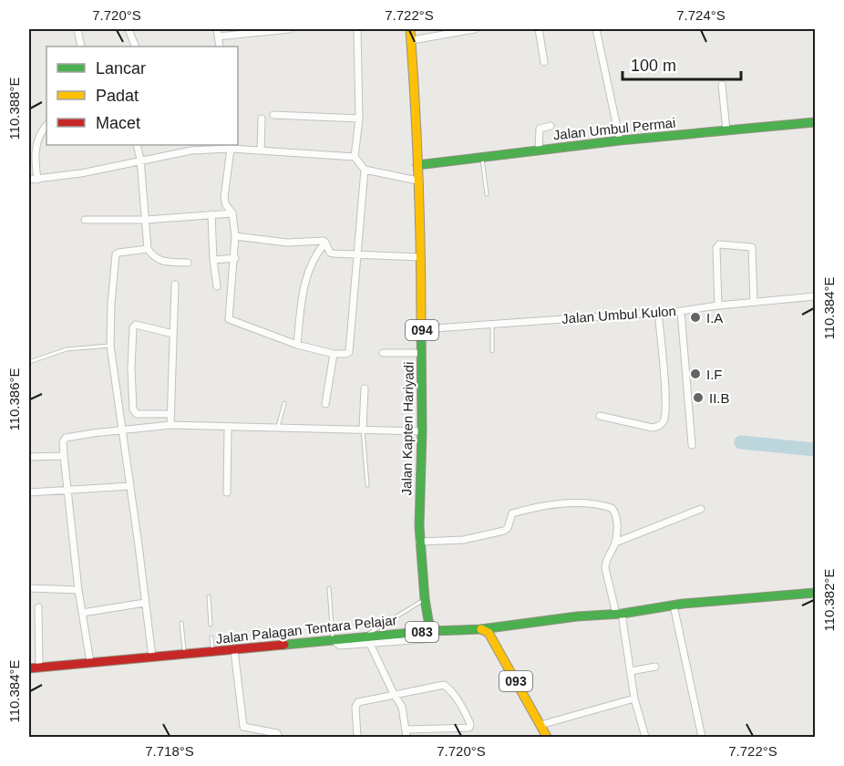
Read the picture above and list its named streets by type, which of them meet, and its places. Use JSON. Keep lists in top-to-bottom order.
{
  "streets": {
    "main road": [
      "Jalan Umbul Permai",
      "094",
      "Jalan Kapten Hariyadi",
      "Jalan Palagan Tentara Pelajar",
      "083",
      "093"
    ],
    "street": ["Jalan Umbul Kulon"]
  },
  "crossings": [
    ["Jalan Umbul Permai", "Jalan Kapten Hariyadi"],
    ["Jalan Umbul Kulon", "Jalan Kapten Hariyadi"],
    ["Jalan Kapten Hariyadi", "Jalan Palagan Tentara Pelajar"],
    ["Jalan Palagan Tentara Pelajar", "093"]
  ],
  "places": ["I.A", "I.F", "II.B"],
  "legend": ["Lancar", "Padat", "Macet"],
  "scale_bar": "100 m",
  "coordinates": [
    "7.720°S",
    "7.722°S",
    "7.724°S",
    "110.388°E",
    "110.384°E",
    "110.386°E",
    "110.382°E",
    "7.718°S"
  ]
}
